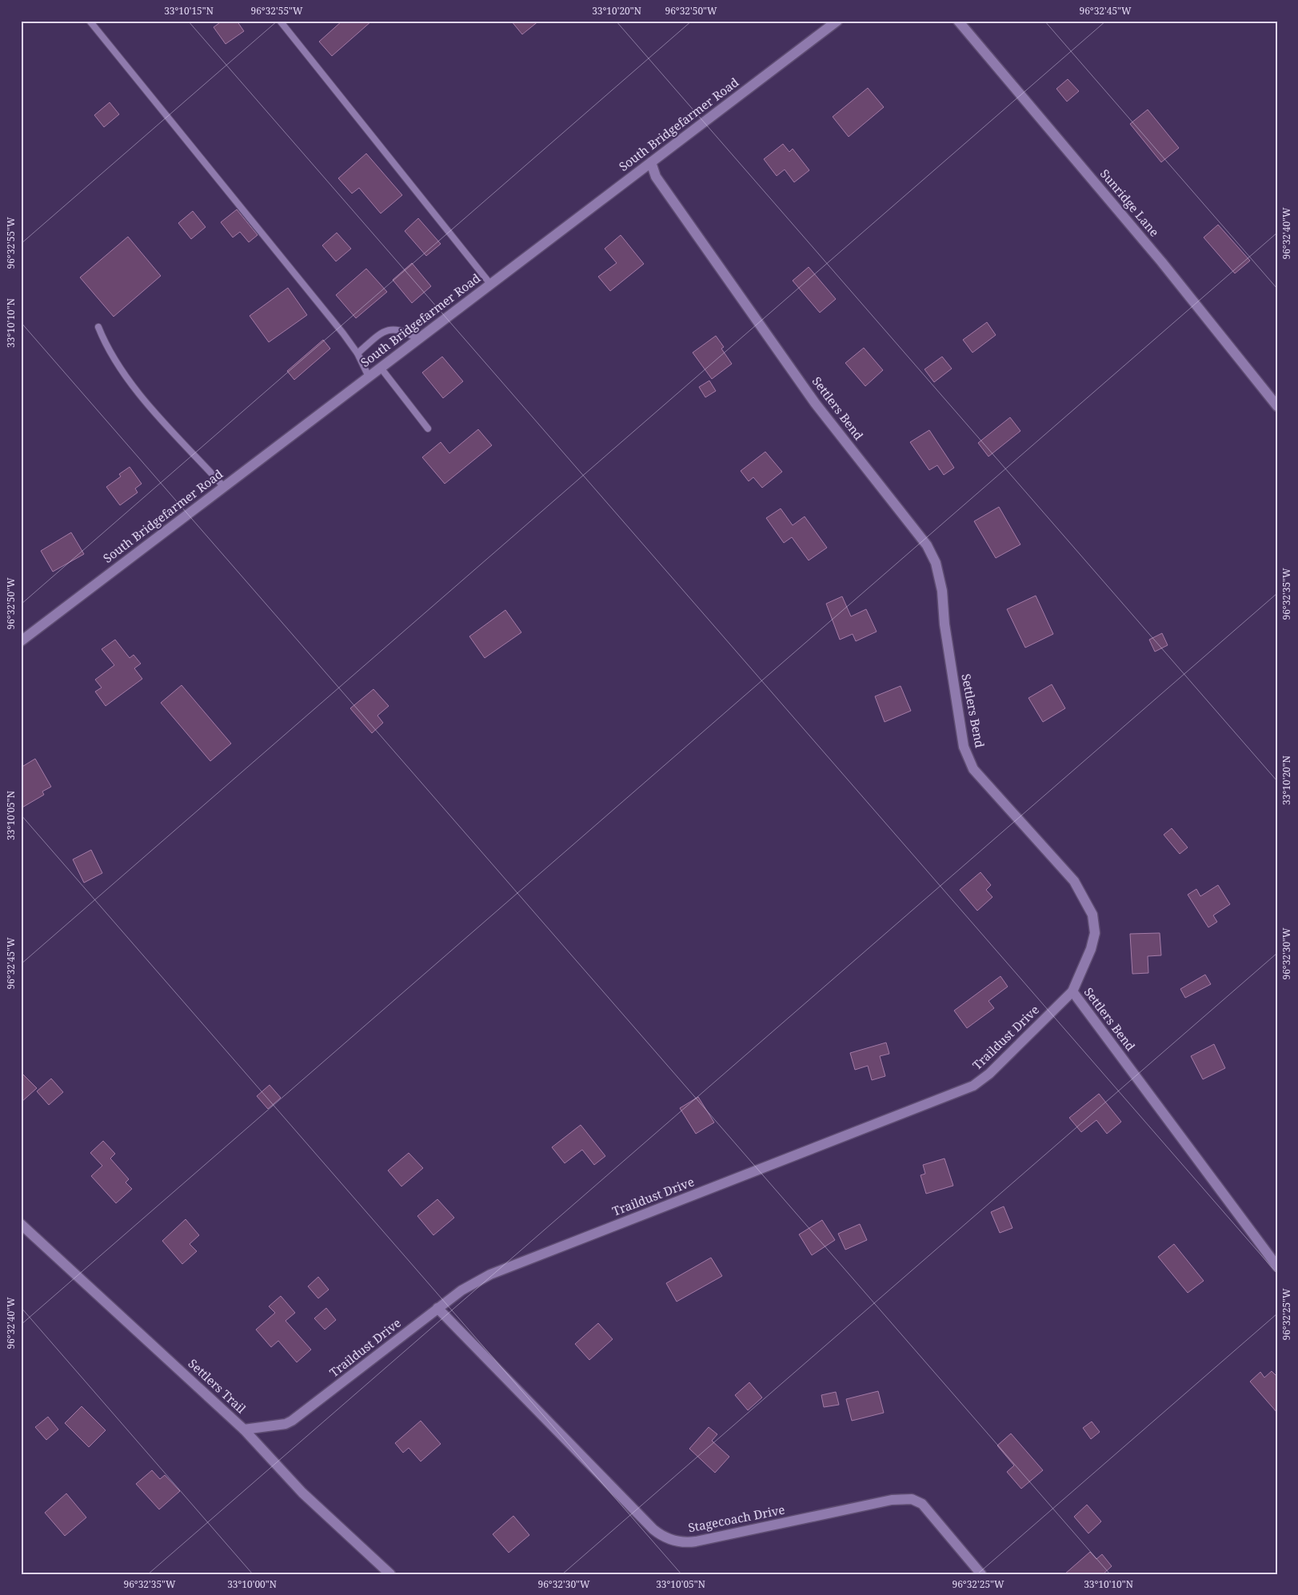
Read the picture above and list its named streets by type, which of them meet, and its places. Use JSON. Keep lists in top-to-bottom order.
{
  "streets": {
    "street": [
      "South Bridgefarmer Road",
      "Sunridge Lane",
      "Settlers Bend",
      "Traildust Drive",
      "Settlers Trail",
      "Stagecoach Drive"
    ]
  },
  "crossings": [
    ["South Bridgefarmer Road", "Settlers Bend"],
    ["Settlers Bend", "Traildust Drive"],
    ["Traildust Drive", "Settlers Trail"],
    ["Traildust Drive", "Stagecoach Drive"]
  ],
  "coordinates": [
    "33°10'15\"N",
    "96°32'55\"W",
    "33°10'20\"N",
    "96°32'50\"W",
    "96°32'45\"W",
    "96°32'40\"W",
    "33°10'10\"N",
    "96°32'35\"W",
    "33°10'05\"N",
    "96°32'30\"W",
    "96°32'25\"W",
    "33°10'00\"N"
  ]
}
